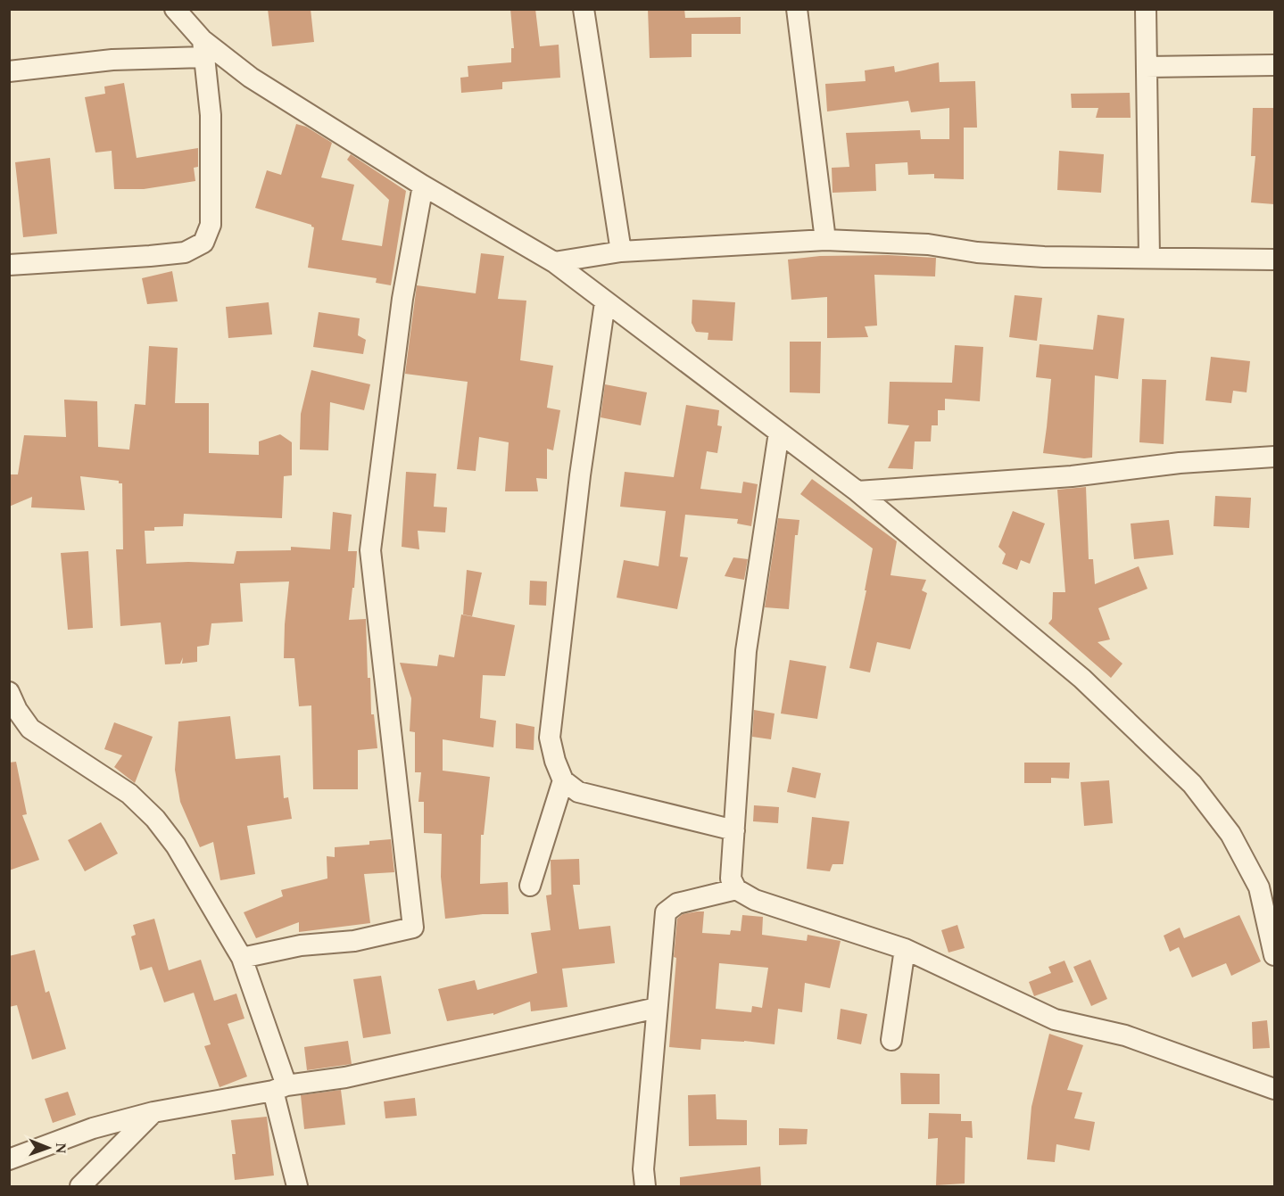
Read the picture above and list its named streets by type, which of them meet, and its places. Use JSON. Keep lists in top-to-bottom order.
{
  "north": "right"
}
